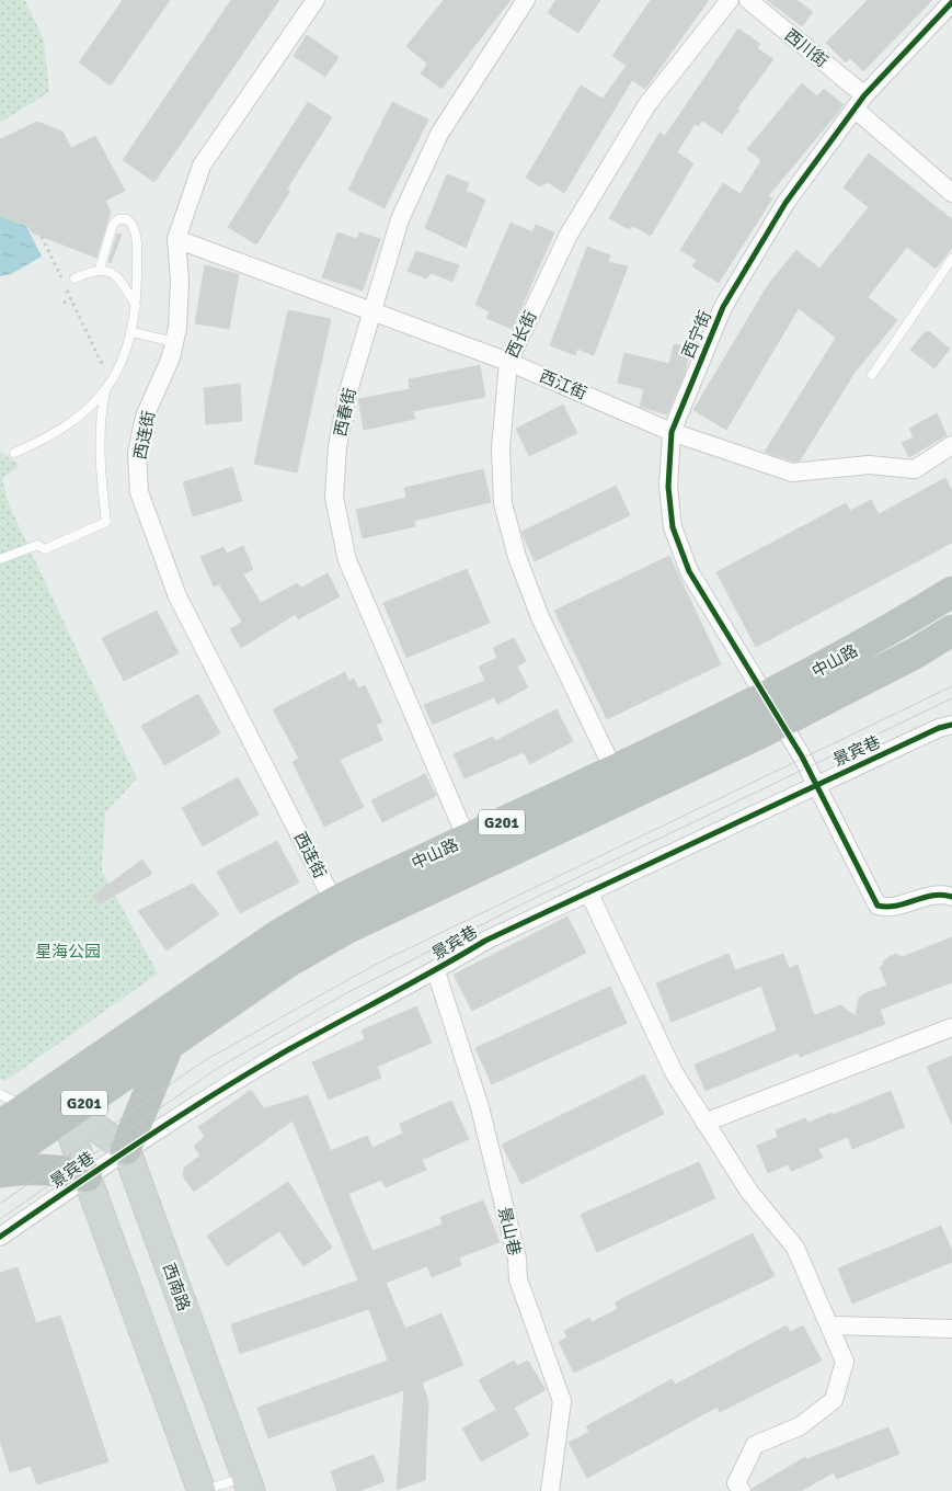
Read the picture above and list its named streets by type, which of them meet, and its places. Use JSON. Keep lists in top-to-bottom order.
{
  "streets": {
    "highway": ["中山路", "G201"],
    "main road": ["西南路"],
    "street": [
      "西川街",
      "西长街",
      "西宁街",
      "西江街",
      "西春街",
      "西连街",
      "景宾巷",
      "景山巷"
    ]
  },
  "crossings": [
    ["西川街", "西宁街"],
    ["西长街", "西江街"],
    ["西长街", "中山路"],
    ["西宁街", "西江街"],
    ["西宁街", "中山路"],
    ["西宁街", "景宾巷"],
    ["西江街", "西春街"],
    ["西江街", "西连街"],
    ["西春街", "中山路"],
    ["西连街", "中山路"],
    ["景宾巷", "景山巷"],
    ["景宾巷", "西南路"]
  ],
  "parks": ["星海公园"]
}
